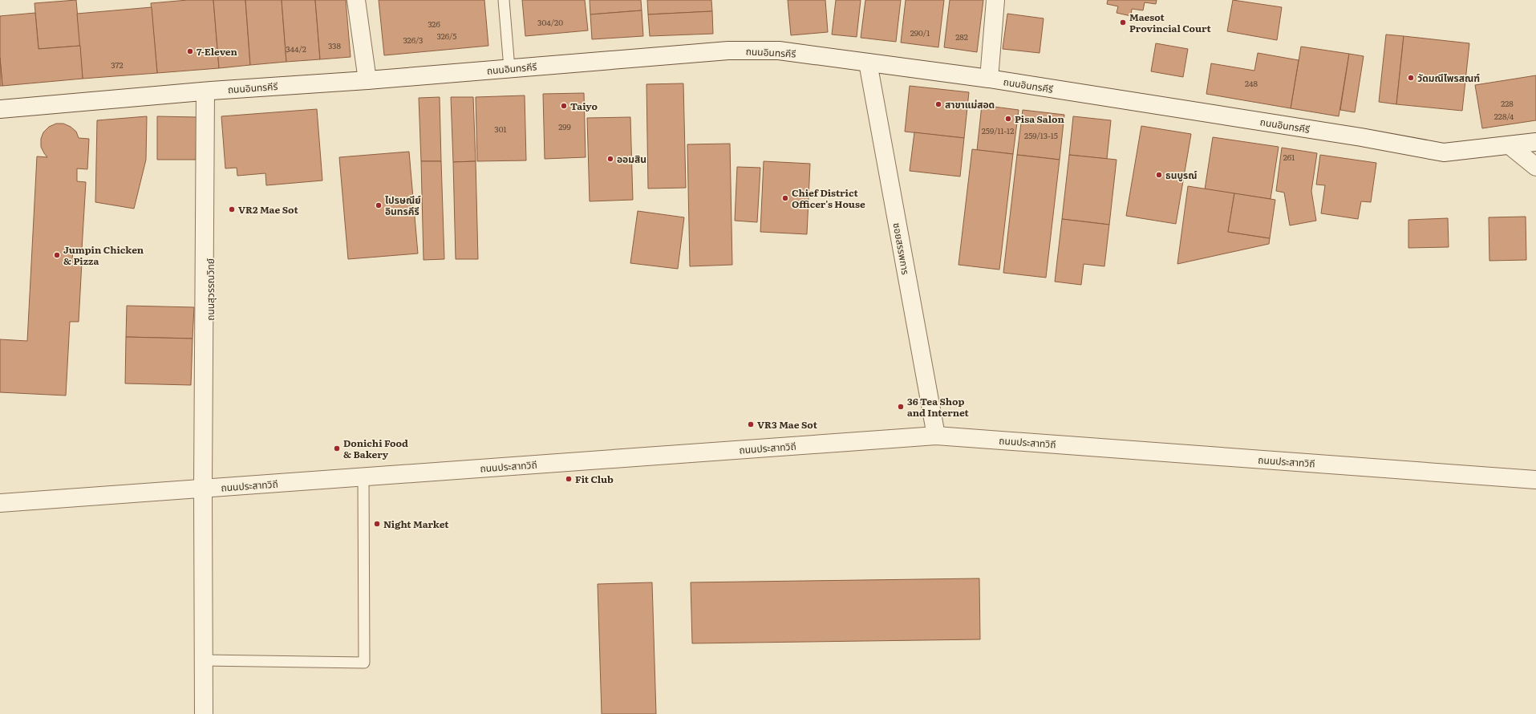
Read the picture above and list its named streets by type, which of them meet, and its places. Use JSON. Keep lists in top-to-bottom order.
{
  "streets": {
    "street": [
      "ถนนอินทรคีรี",
      "ซอยสรรพการ",
      "ถนนสุวรรณวิทย์",
      "ถนนประสาทวิถี"
    ]
  },
  "crossings": [
    ["ถนนอินทรคีรี", "ซอยสรรพการ"],
    ["ถนนอินทรคีรี", "ถนนสุวรรณวิทย์"],
    ["ซอยสรรพการ", "ถนนประสาทวิถี"],
    ["ถนนสุวรรณวิทย์", "ถนนประสาทวิถี"]
  ],
  "places": [
    "Maesot Provincial Court",
    "7-Eleven",
    "วัดมณีไพรสณฑ์",
    "สาขาแม่สอด",
    "Taiyo",
    "Pisa Salon",
    "ออมสิน",
    "ธนบูรณ์",
    "Chief District Officer's House",
    "ไปรษณีย์ อินทรคีรี",
    "VR2 Mae Sot",
    "Jumpin Chicken & Pizza",
    "36 Tea Shop and Internet",
    "VR3 Mae Sot",
    "Donichi Food & Bakery",
    "Fit Club",
    "Night Market"
  ],
  "house_numbers": [
    "304/20",
    "326",
    "290/1",
    "326/5",
    "282",
    "326/3",
    "338",
    "344/2",
    "372",
    "248",
    "228",
    "228/4",
    "299",
    "301",
    "259/11-12",
    "259/13-15",
    "261"
  ]
}
